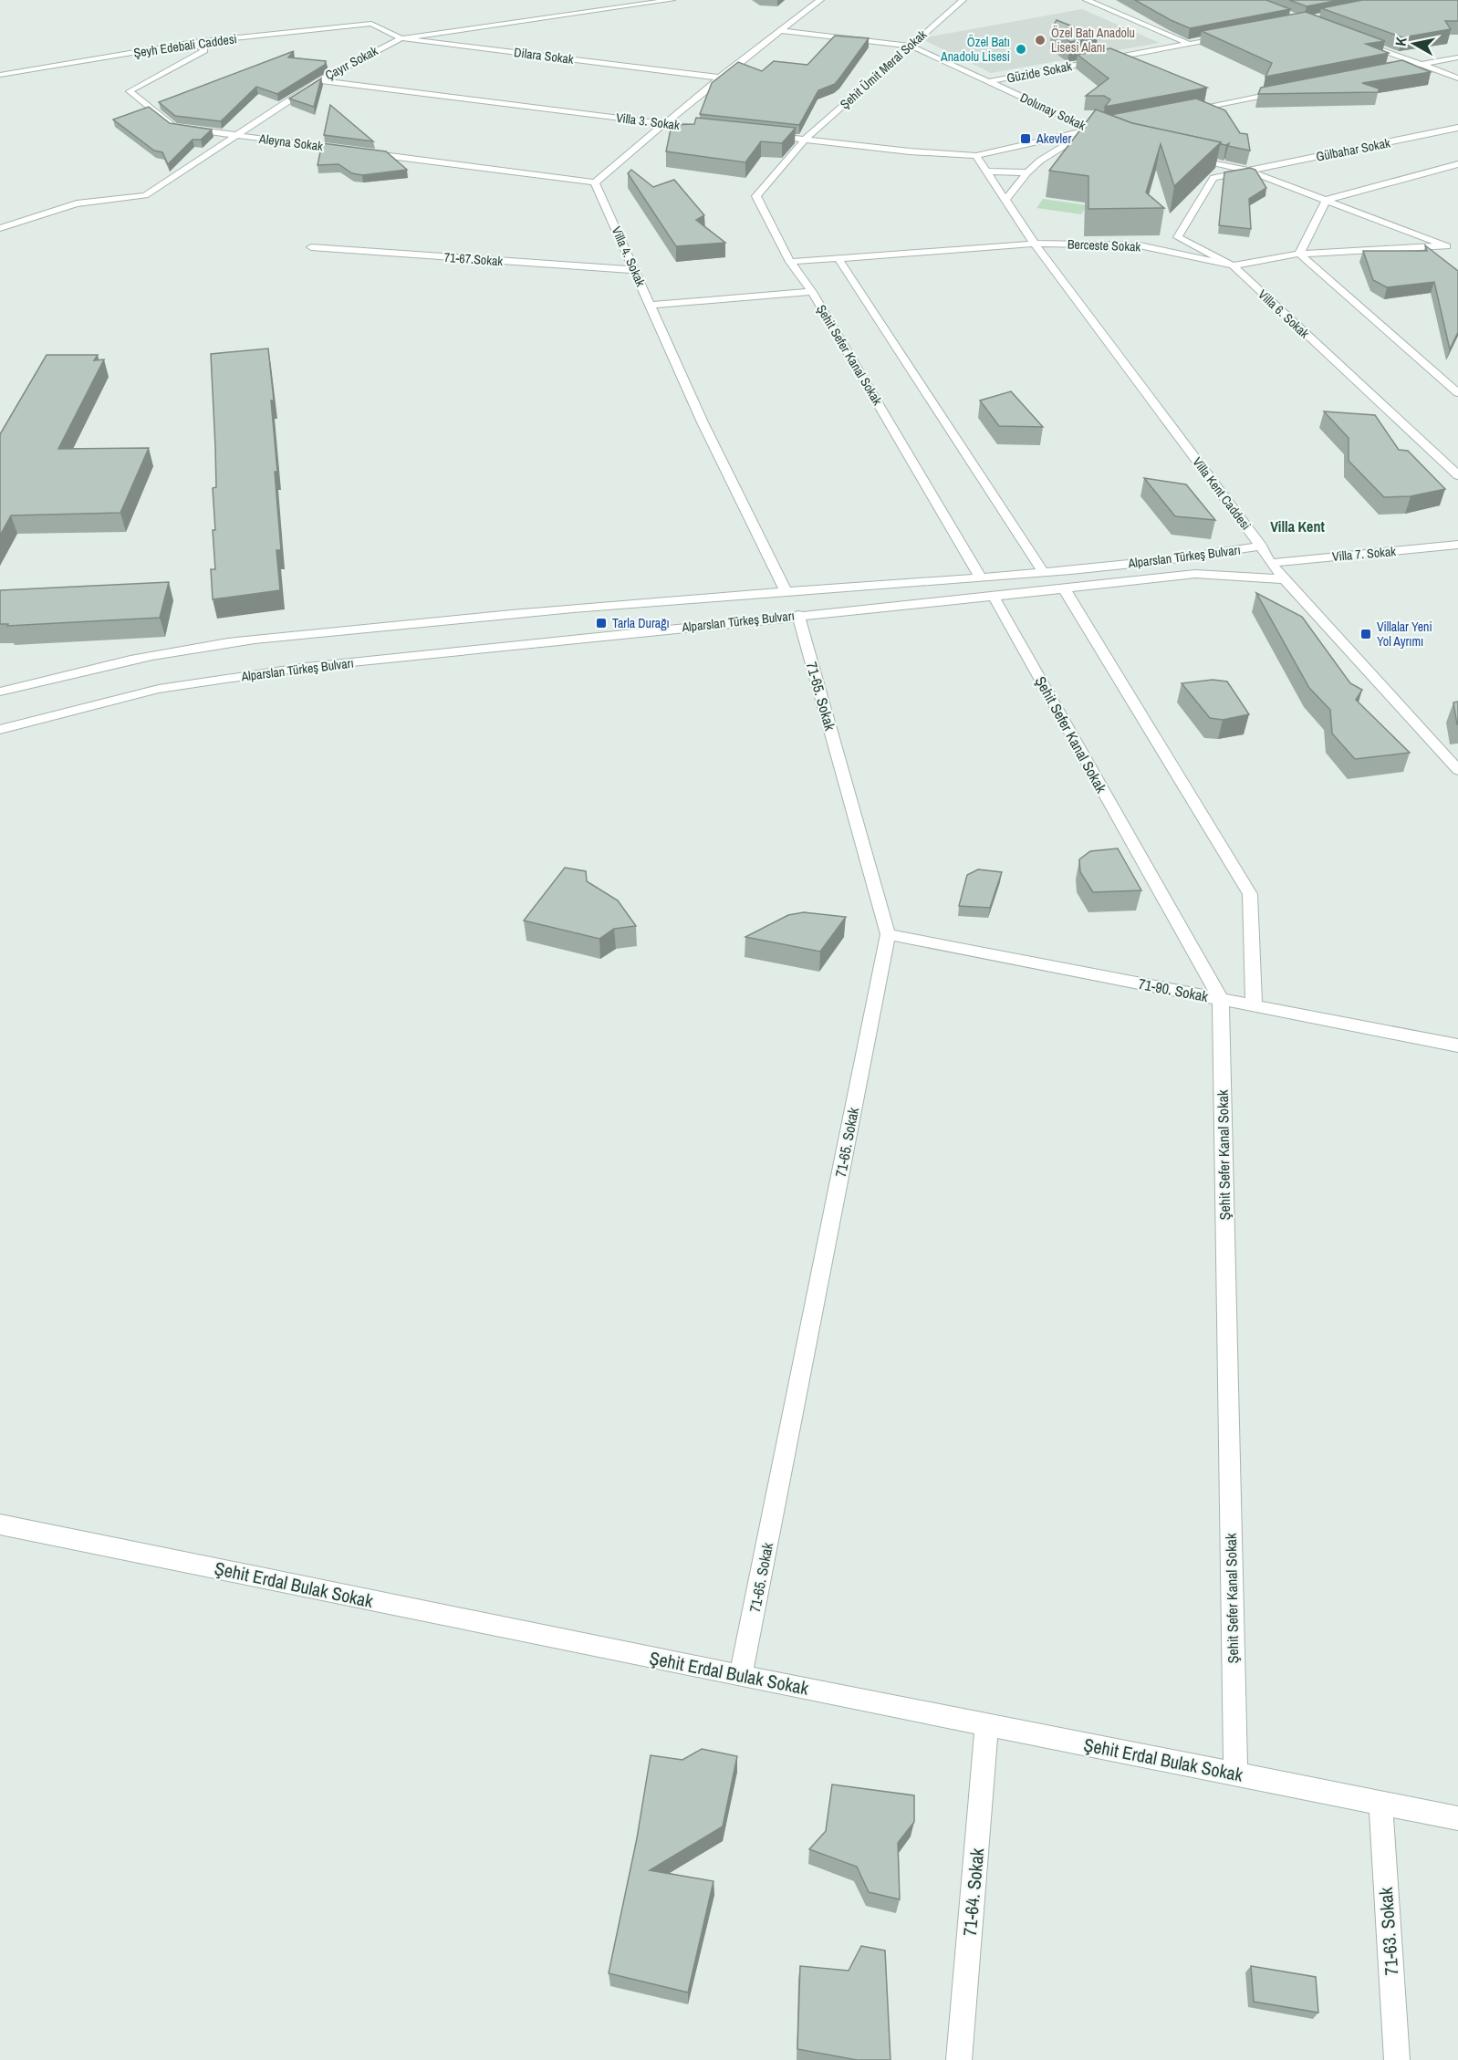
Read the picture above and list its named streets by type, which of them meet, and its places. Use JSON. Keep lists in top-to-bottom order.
{
  "streets": {
    "street": [
      "Şeyh Edebali Caddesi",
      "Dilara Sokak",
      "Çayır Sokak",
      "Şehit Ümit Meral Sokak",
      "Güzide Sokak",
      "Dolunay Sokak",
      "Villa 3. Sokak",
      "Aleyna Sokak",
      "Gülbahar Sokak",
      "Berceste Sokak",
      "Villa 4. Sokak",
      "71-67.Sokak",
      "Villa 6. Sokak",
      "Şehit Sefer Kanal Sokak",
      "Villa Kent Caddesi",
      "Villa 7. Sokak",
      "Alparslan Türkeş Bulvarı",
      "71-65. Sokak",
      "71-90. Sokak",
      "Şehit Erdal Bulak Sokak",
      "71-64. Sokak",
      "71-63. Sokak"
    ]
  },
  "crossings": [
    ["Şeyh Edebali Caddesi", "Dilara Sokak"],
    ["Şeyh Edebali Caddesi", "Aleyna Sokak"],
    ["Dilara Sokak", "Çayır Sokak"],
    ["Çayır Sokak", "Villa 3. Sokak"],
    ["Çayır Sokak", "Aleyna Sokak"],
    ["Şehit Ümit Meral Sokak", "Dolunay Sokak"],
    ["Şehit Ümit Meral Sokak", "Şehit Sefer Kanal Sokak"],
    ["Güzide Sokak", "Dolunay Sokak"],
    ["Aleyna Sokak", "Villa 4. Sokak"],
    ["Gülbahar Sokak", "Villa 6. Sokak"],
    ["Berceste Sokak", "Villa 6. Sokak"],
    ["Berceste Sokak", "Şehit Sefer Kanal Sokak"],
    ["Berceste Sokak", "Villa Kent Caddesi"],
    ["Villa 4. Sokak", "71-67.Sokak"],
    ["Villa 4. Sokak", "Alparslan Türkeş Bulvarı"],
    ["Şehit Sefer Kanal Sokak", "Alparslan Türkeş Bulvarı"],
    ["Şehit Sefer Kanal Sokak", "71-90. Sokak"],
    ["Şehit Sefer Kanal Sokak", "Şehit Erdal Bulak Sokak"],
    ["Villa Kent Caddesi", "Villa 7. Sokak"],
    ["Villa Kent Caddesi", "Alparslan Türkeş Bulvarı"],
    ["Alparslan Türkeş Bulvarı", "71-65. Sokak"],
    ["71-65. Sokak", "71-90. Sokak"],
    ["71-65. Sokak", "Şehit Erdal Bulak Sokak"],
    ["Şehit Erdal Bulak Sokak", "71-64. Sokak"],
    ["Şehit Erdal Bulak Sokak", "71-63. Sokak"]
  ],
  "districts": ["Villa Kent"],
  "places": {
    "other": ["Özel Batı Anadolu Lisesi Alanı", "Özel Batı Anadolu Lisesi"],
    "transit": ["Akevler", "Tarla Durağı", "Villalar Yeni Yol Ayrımı"]
  },
  "north": "left"
}
